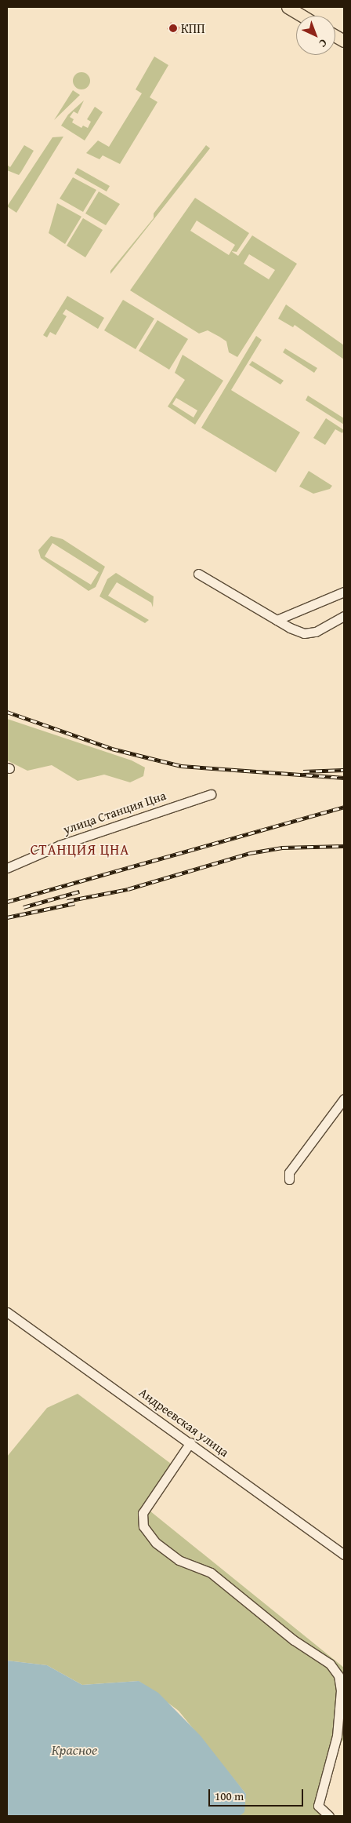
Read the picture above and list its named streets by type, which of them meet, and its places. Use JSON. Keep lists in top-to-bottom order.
{
  "streets": {
    "street": ["улица Станция Цна", "Андреевская улица"]
  },
  "districts": ["СТАНЦИЯ ЦНА"],
  "water": ["Красное"],
  "places": ["КПП"],
  "scale_bar": "100 m",
  "north": "bottom right"
}
